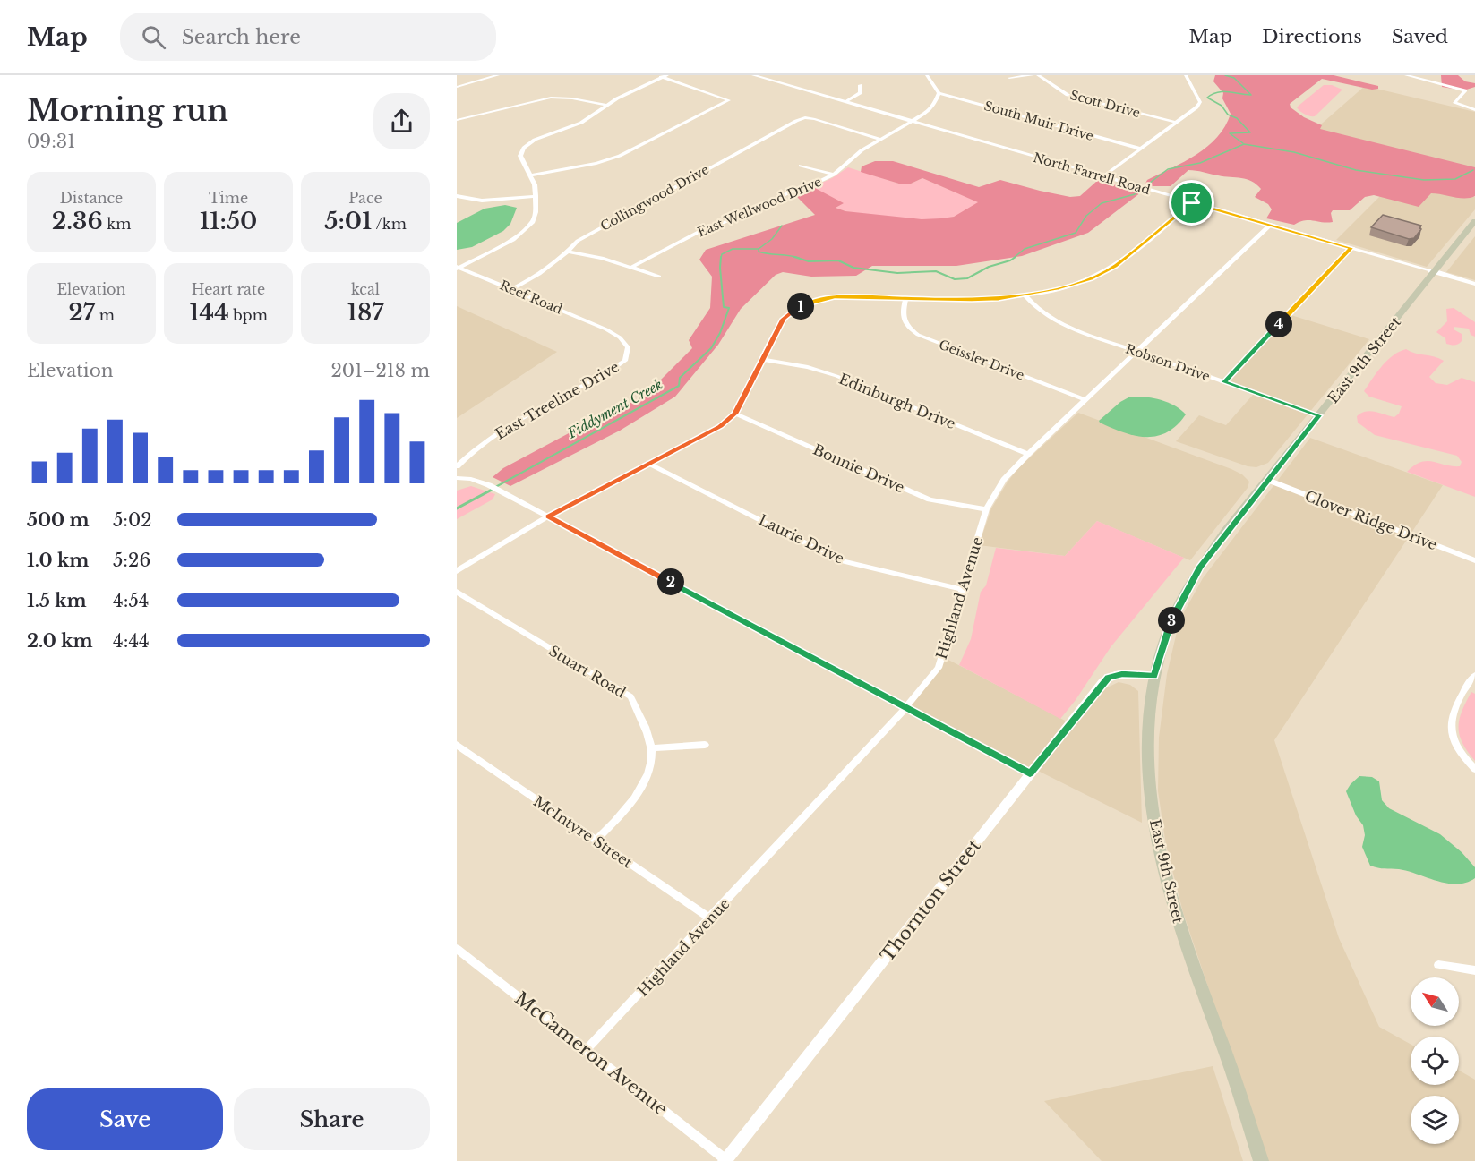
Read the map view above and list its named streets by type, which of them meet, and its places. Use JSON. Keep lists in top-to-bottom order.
{
  "streets": {
    "main road": ["East 9th Street"],
    "street": [
      "Scott Drive",
      "South Muir Drive",
      "North Farrell Road",
      "Collingwood Drive",
      "East Wellwood Drive",
      "Reef Road",
      "Geissler Drive",
      "Robson Drive",
      "East Treeline Drive",
      "Edinburgh Drive",
      "Bonnie Drive",
      "Clover Ridge Drive",
      "Laurie Drive",
      "Highland Avenue",
      "Stuart Road",
      "McIntyre Street",
      "Thornton Street",
      "McCameron Avenue"
    ]
  },
  "crossings": [
    ["South Muir Drive", "East Wellwood Drive"],
    ["North Farrell Road", "East Wellwood Drive"],
    ["North Farrell Road", "East 9th Street"],
    ["North Farrell Road", "Highland Avenue"],
    ["Collingwood Drive", "East Wellwood Drive"],
    ["Collingwood Drive", "Reef Road"],
    ["Reef Road", "East Treeline Drive"],
    ["Geissler Drive", "Highland Avenue"],
    ["East 9th Street", "Robson Drive"],
    ["East 9th Street", "Clover Ridge Drive"],
    ["East 9th Street", "Thornton Street"],
    ["Robson Drive", "Highland Avenue"],
    ["Edinburgh Drive", "Highland Avenue"],
    ["Bonnie Drive", "Highland Avenue"],
    ["Laurie Drive", "Highland Avenue"],
    ["Highland Avenue", "McIntyre Street"],
    ["Highland Avenue", "McCameron Avenue"],
    ["Stuart Road", "McIntyre Street"],
    ["Thornton Street", "McCameron Avenue"]
  ],
  "water": ["Fiddyment Creek"],
  "north": "top left",
  "page": {
    "header": "Map",
    "search": "Search here",
    "nav": ["Map", "Directions", "Saved"],
    "heading": ["Morning run", "09:31"],
    "stats": [
      ["Distance", "2.36 km"],
      ["Time", "11:50"],
      ["Pace", "5:01 /km"],
      ["Elevation", "27 m"],
      ["Heart rate", "144 bpm"],
      ["kcal", "187"]
    ],
    "pins": [
      "1",
      "4",
      "2",
      "3"
    ],
    "chart": ["Elevation", "201–218 m"],
    "list": [
      {
        "name": "500 m",
        "note": "5:02"
      },
      {
        "name": "1.0 km",
        "note": "5:26"
      },
      {
        "name": "1.5 km",
        "note": "4:54"
      },
      {
        "name": "2.0 km",
        "note": "4:44"
      }
    ],
    "buttons": ["Save", "Share"]
  }
}
